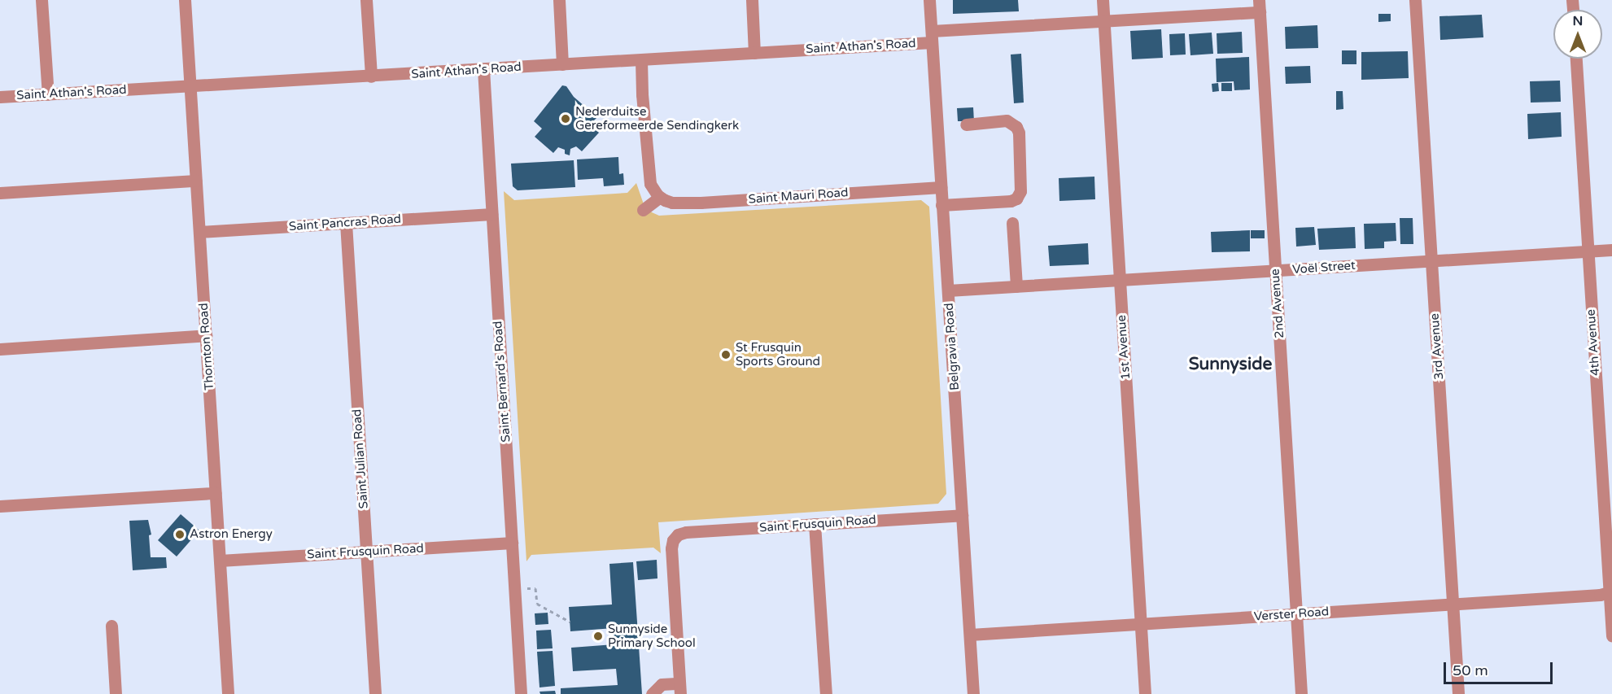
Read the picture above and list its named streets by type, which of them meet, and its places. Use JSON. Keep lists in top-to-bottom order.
{
  "streets": {
    "street": [
      "Saint Athan's Road",
      "Saint Mauri Road",
      "Saint Pancras Road",
      "Voël Street",
      "2nd Avenue",
      "4th Avenue",
      "Thornton Road",
      "Belgravia Road",
      "3rd Avenue",
      "1st Avenue",
      "Saint Bernard's Road",
      "Saint Julian Road",
      "Saint Frusquin Road",
      "Verster Road"
    ]
  },
  "crossings": [
    ["Saint Athan's Road", "2nd Avenue"],
    ["Saint Athan's Road", "Thornton Road"],
    ["Saint Athan's Road", "Belgravia Road"],
    ["Saint Athan's Road", "1st Avenue"],
    ["Saint Athan's Road", "Saint Bernard's Road"],
    ["Saint Mauri Road", "Belgravia Road"],
    ["Saint Pancras Road", "Thornton Road"],
    ["Saint Pancras Road", "Saint Bernard's Road"],
    ["Saint Pancras Road", "Saint Julian Road"],
    ["Voël Street", "2nd Avenue"],
    ["Voël Street", "4th Avenue"],
    ["Voël Street", "Belgravia Road"],
    ["Voël Street", "3rd Avenue"],
    ["Voël Street", "1st Avenue"],
    ["2nd Avenue", "Verster Road"],
    ["4th Avenue", "Verster Road"],
    ["Thornton Road", "Saint Frusquin Road"],
    ["Belgravia Road", "Saint Frusquin Road"],
    ["Belgravia Road", "Verster Road"],
    ["3rd Avenue", "Verster Road"],
    ["1st Avenue", "Verster Road"],
    ["Saint Bernard's Road", "Saint Frusquin Road"],
    ["Saint Julian Road", "Saint Frusquin Road"]
  ],
  "districts": ["Sunnyside"],
  "places": [
    "Nederduitse Gereformeerde Sendingkerk",
    "St Frusquin Sports Ground",
    "Astron Energy",
    "Sunnyside Primary School"
  ],
  "scale_bar": "50 m",
  "north": "top"
}
